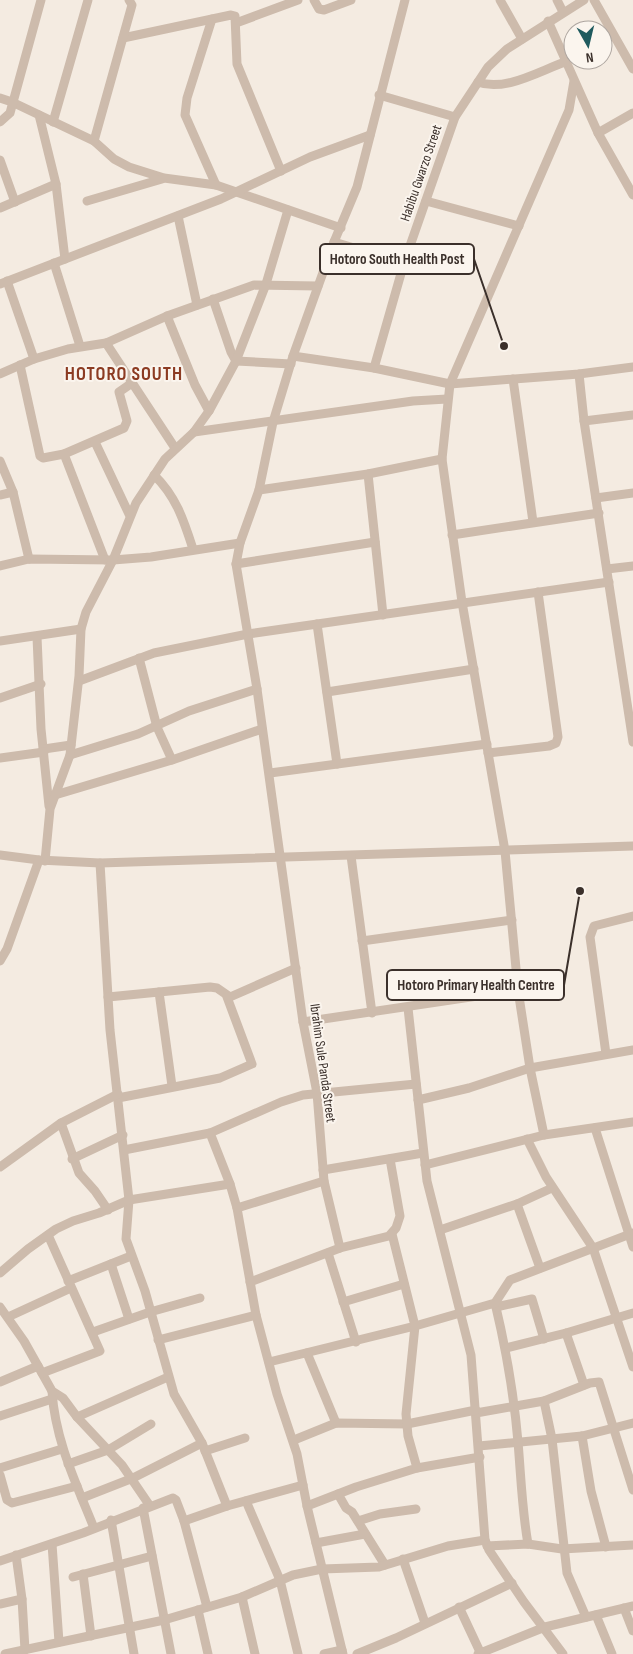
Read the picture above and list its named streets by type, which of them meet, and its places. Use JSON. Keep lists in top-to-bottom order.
{
  "streets": {
    "street": ["Habibu Gwarzo Street", "Ibrahim Sule Panda Street"]
  },
  "districts": ["HOTORO SOUTH"],
  "places": ["Hotoro South Health Post", "Hotoro Primary Health Centre"],
  "north": "bottom"
}
